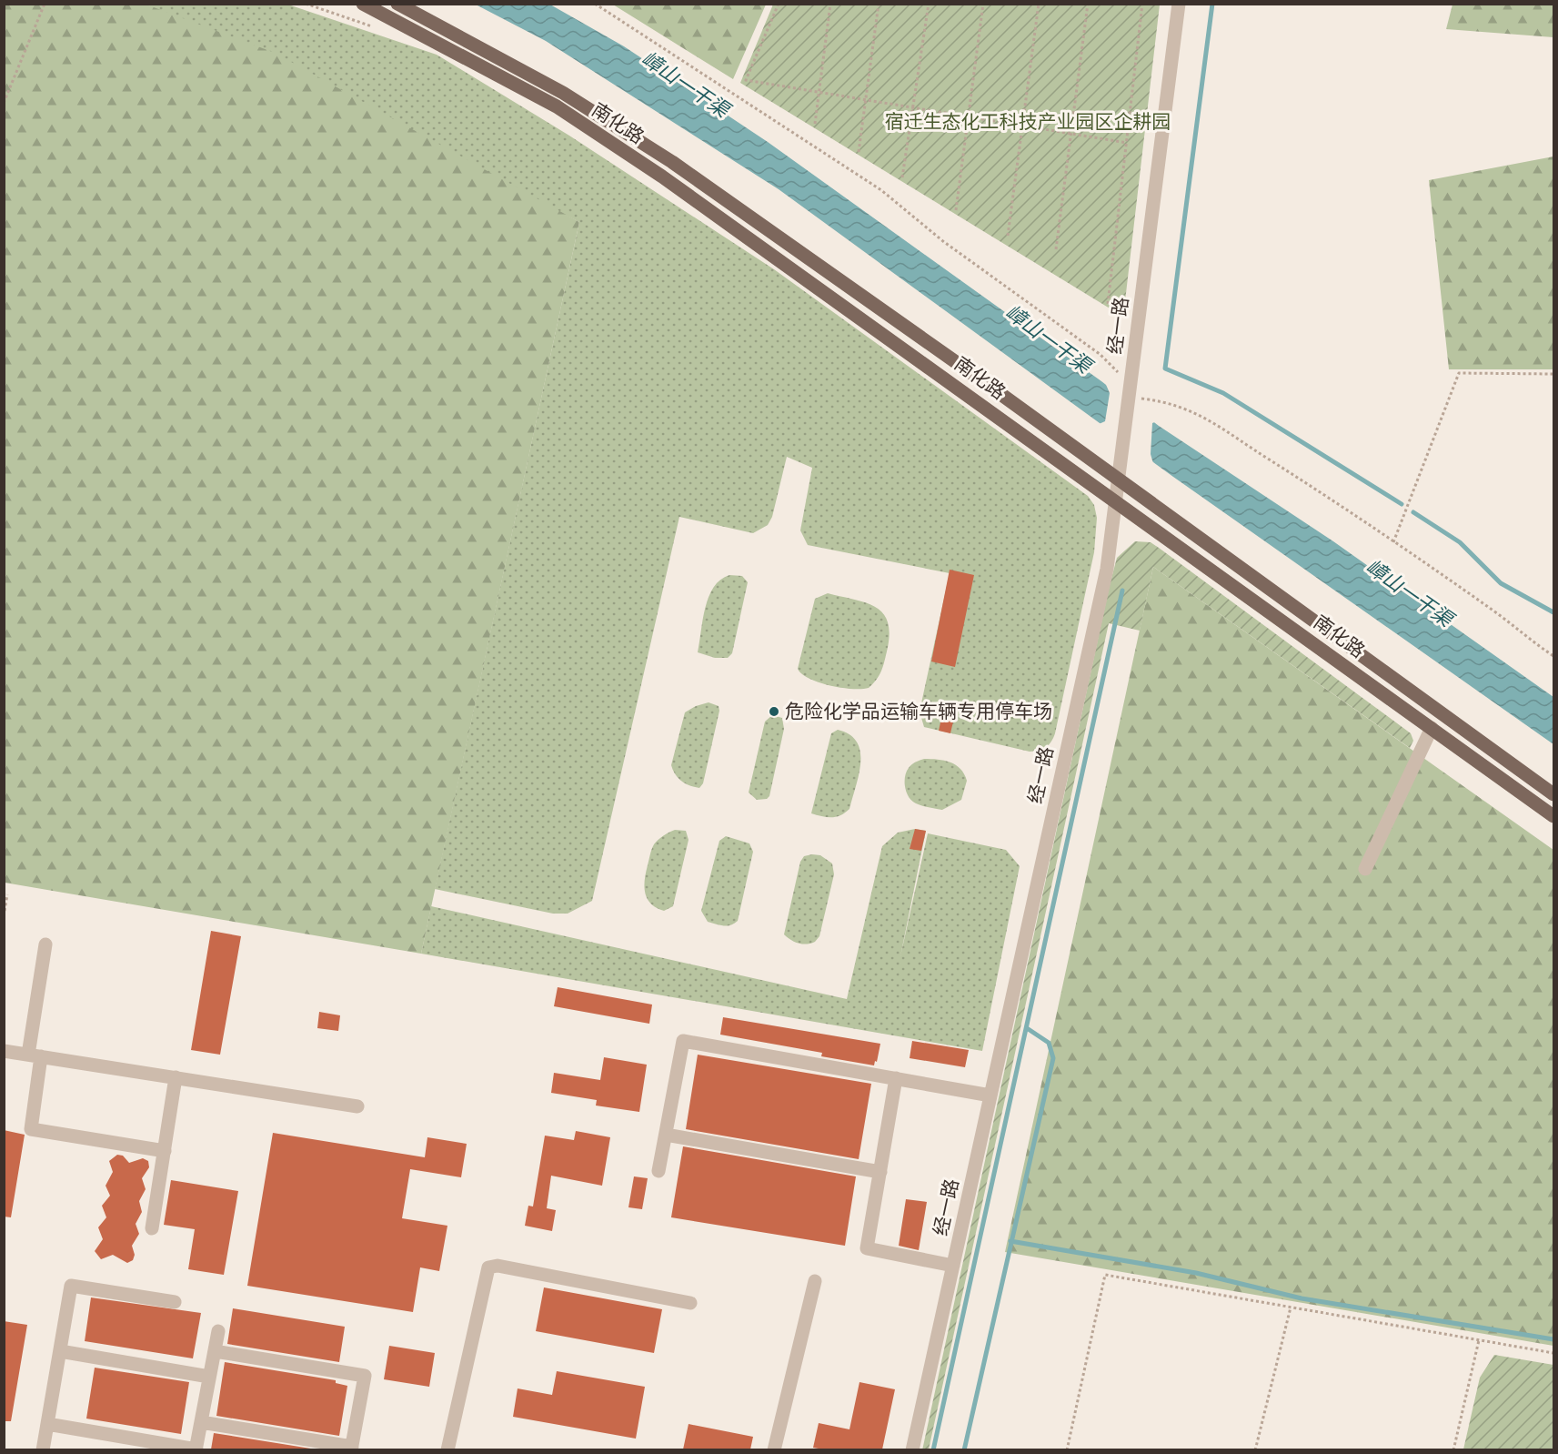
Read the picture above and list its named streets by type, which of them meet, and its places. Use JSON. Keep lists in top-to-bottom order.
{
  "streets": {
    "main road": ["南化路"],
    "street": ["经一路"]
  },
  "crossings": [
    ["南化路", "经一路"]
  ],
  "water": ["嶂山一干渠"],
  "parks": ["宿迁生态化工科技产业园区企耕园"],
  "places": ["危险化学品运输车辆专用停车场"]
}
